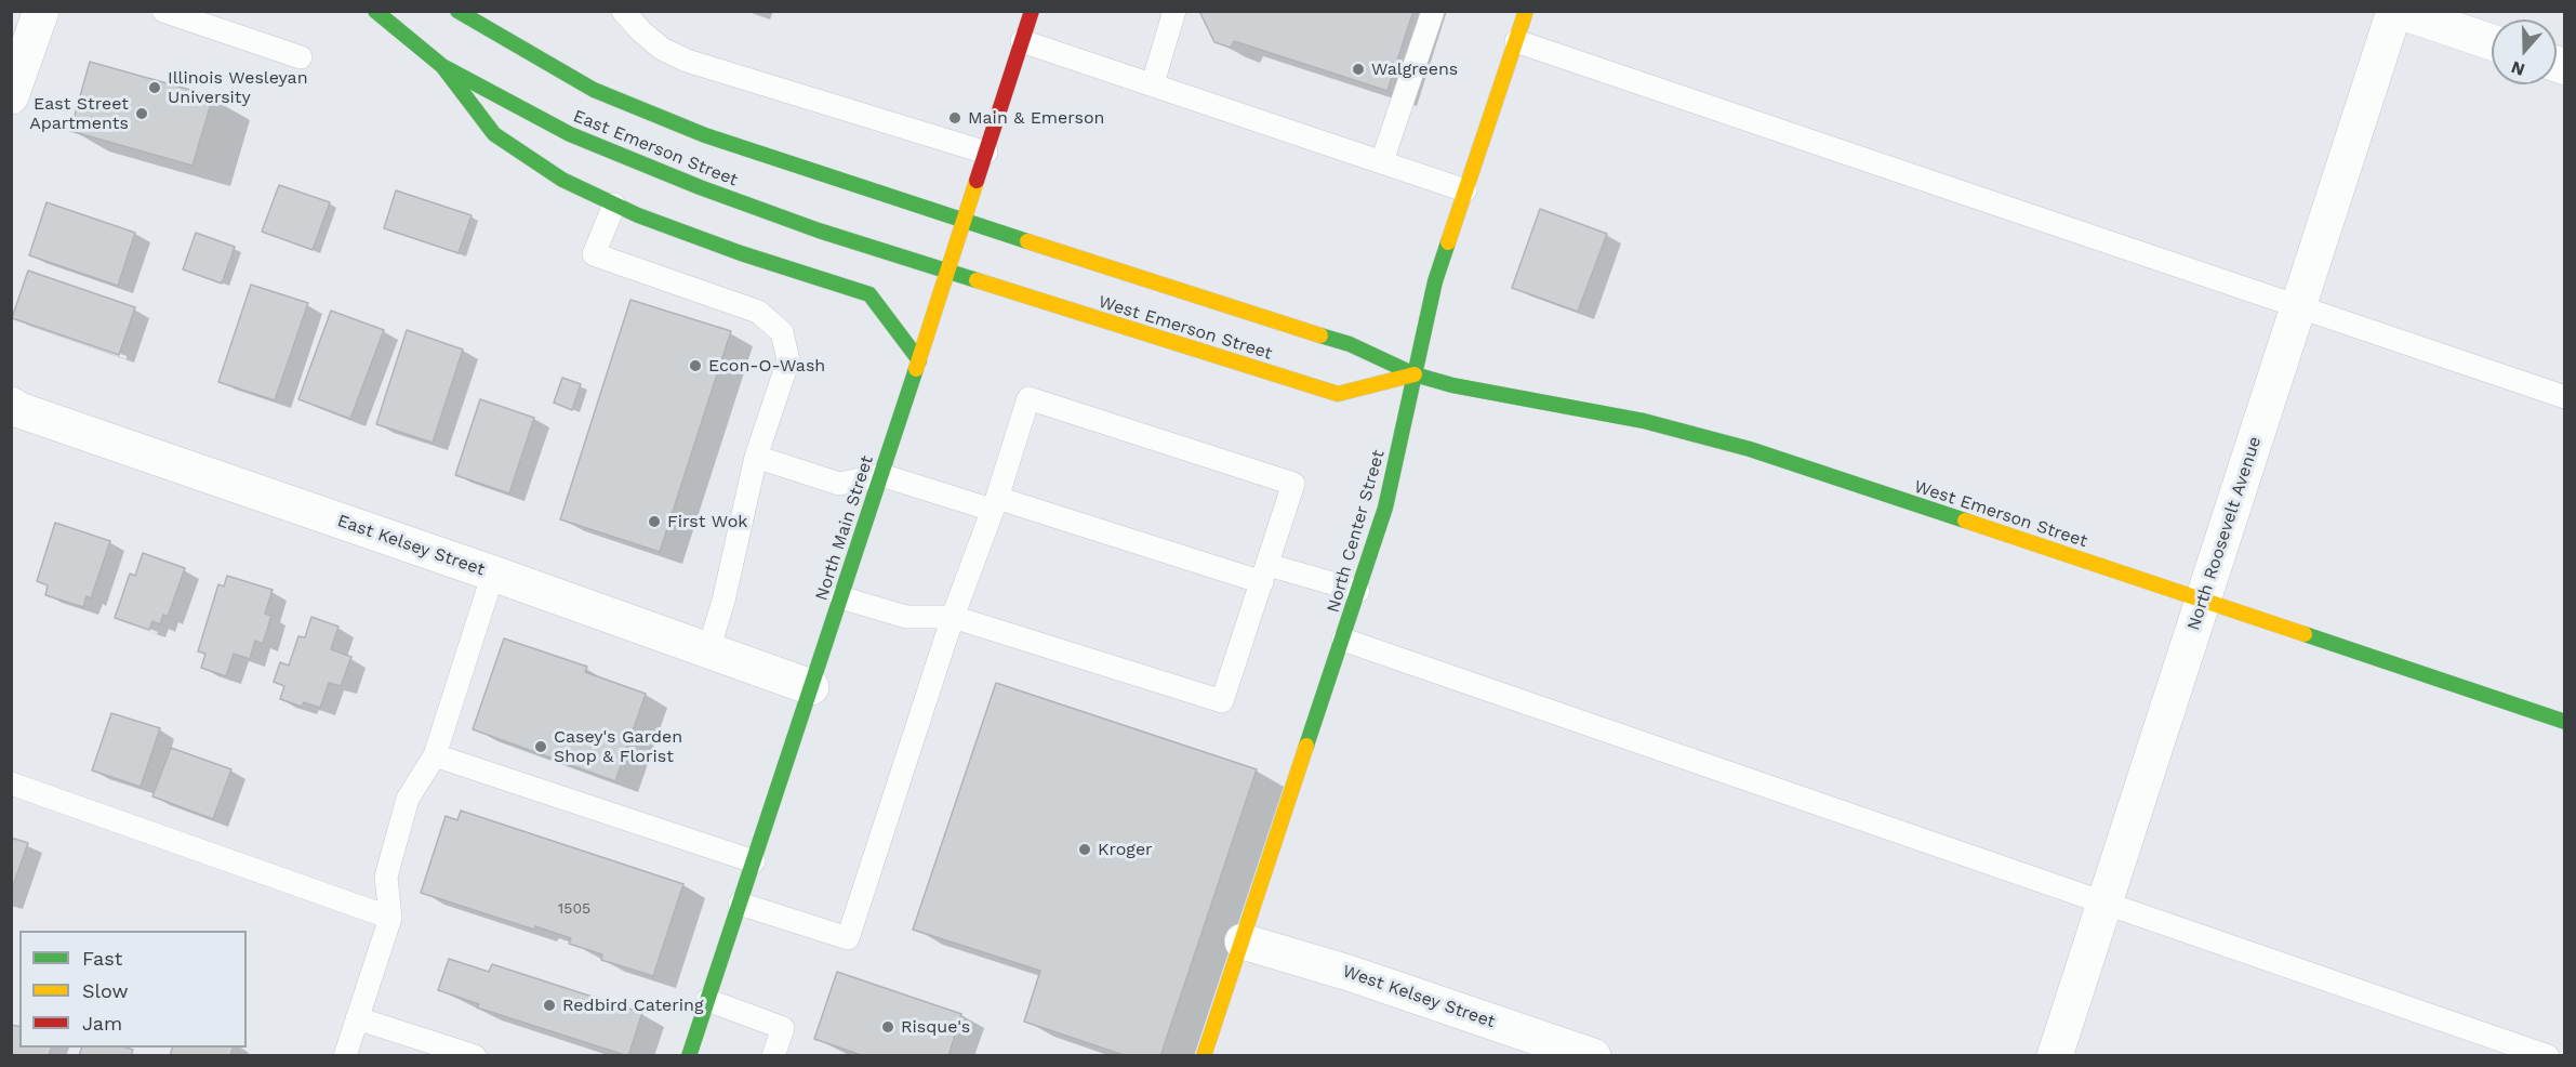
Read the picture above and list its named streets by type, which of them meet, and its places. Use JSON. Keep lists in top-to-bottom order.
{
  "streets": {
    "main road": [
      "East Emerson Street",
      "West Emerson Street",
      "North Main Street",
      "North Center Street"
    ],
    "street": ["North Roosevelt Avenue", "East Kelsey Street", "West Kelsey Street"]
  },
  "crossings": [
    ["East Emerson Street", "West Emerson Street"],
    ["East Emerson Street", "North Main Street"],
    ["West Emerson Street", "North Main Street"],
    ["West Emerson Street", "North Center Street"],
    ["West Emerson Street", "North Roosevelt Avenue"],
    ["North Main Street", "East Kelsey Street"],
    ["North Center Street", "West Kelsey Street"]
  ],
  "places": [
    "Walgreens",
    "Illinois Wesleyan University",
    "East Street Apartments",
    "Main & Emerson",
    "Econ-O-Wash",
    "First Wok",
    "Casey's Garden Shop & Florist",
    "Kroger",
    "Redbird Catering",
    "Risque's"
  ],
  "house_numbers": ["1505"],
  "legend": ["Fast", "Slow", "Jam"],
  "north": "bottom"
}
